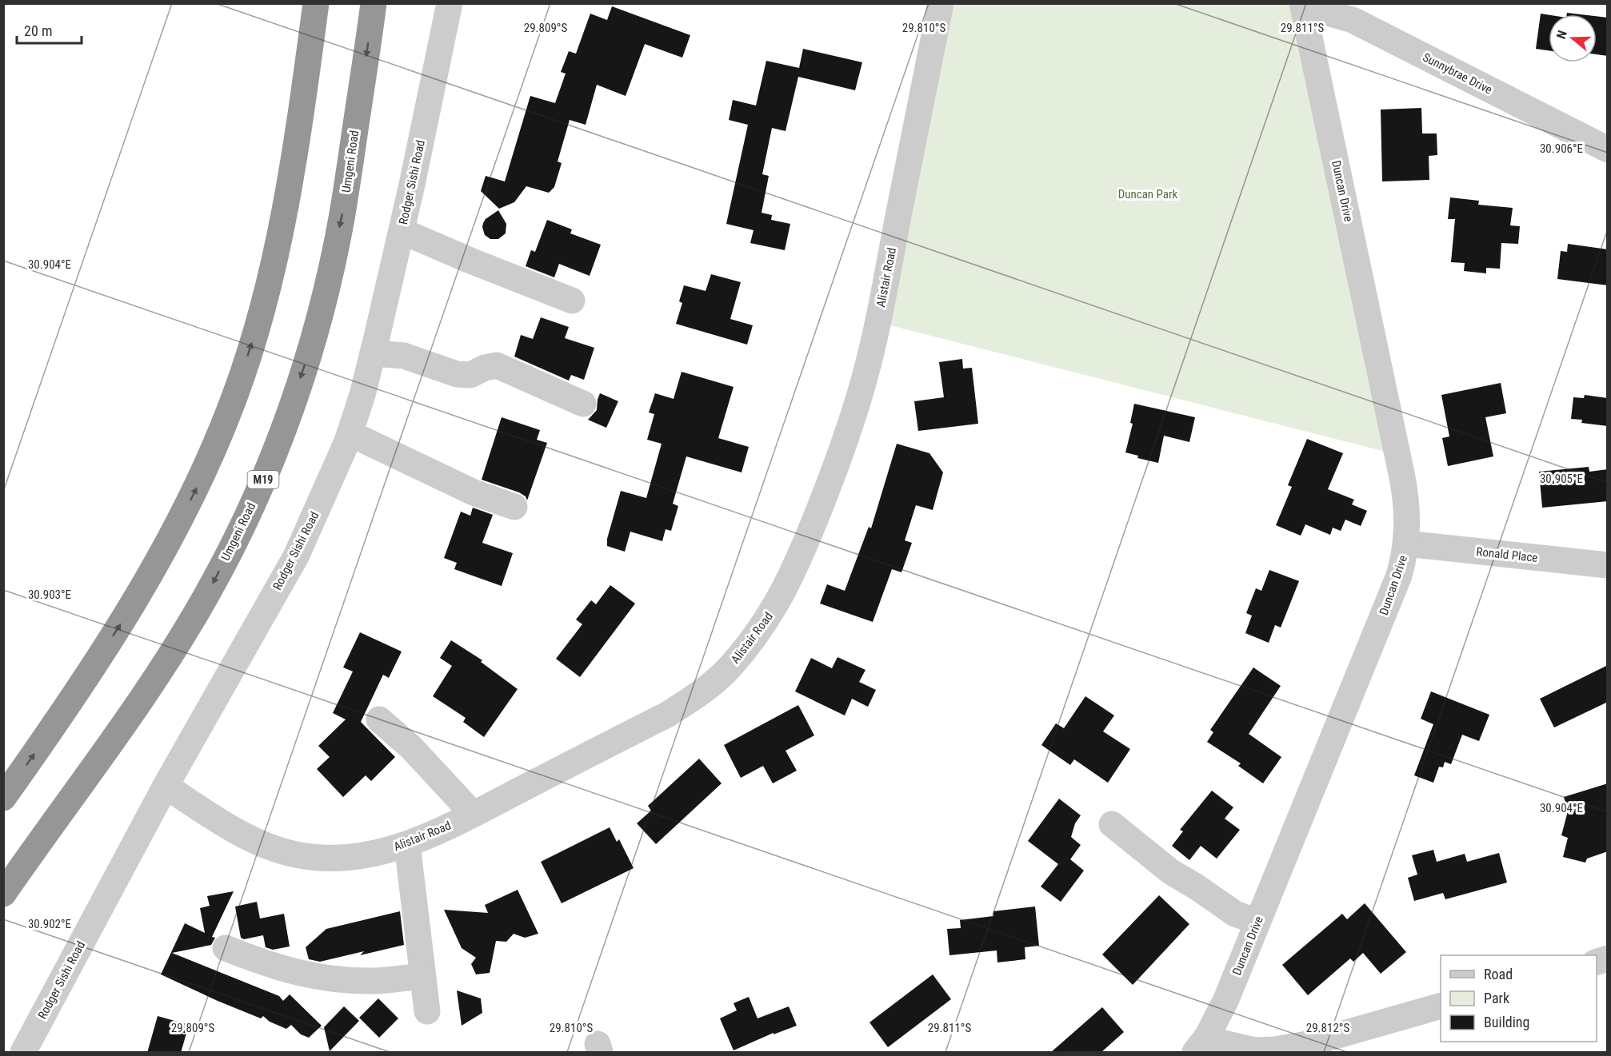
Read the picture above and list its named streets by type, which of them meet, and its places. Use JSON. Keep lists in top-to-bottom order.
{
  "streets": {
    "highway": ["Umgeni Road", "M19"],
    "street": [
      "Sunnybrae Drive",
      "Rodger Sishi Road",
      "Duncan Drive",
      "Alistair Road",
      "Ronald Place"
    ]
  },
  "crossings": [
    ["Sunnybrae Drive", "Duncan Drive"],
    ["Rodger Sishi Road", "Alistair Road"],
    ["Duncan Drive", "Ronald Place"]
  ],
  "parks": ["Duncan Park"],
  "legend": ["Road", "Park", "Building"],
  "scale_bar": "20 m",
  "north": "left",
  "coordinates": [
    "29.809°S",
    "29.810°S",
    "29.811°S",
    "30.906°E",
    "30.904°E",
    "30.905°E",
    "30.903°E",
    "30.902°E",
    "29.812°S"
  ]
}
